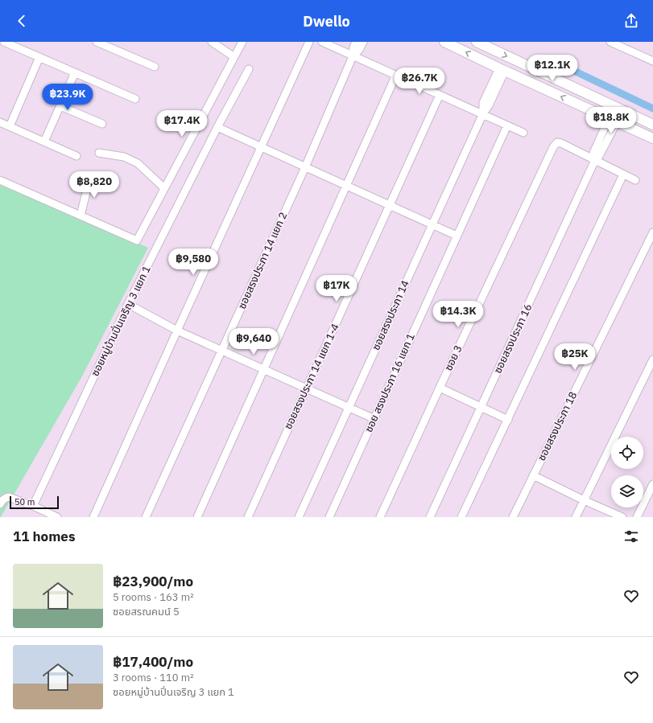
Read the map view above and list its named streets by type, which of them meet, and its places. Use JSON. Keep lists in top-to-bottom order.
{
  "streets": {
    "street": [
      "ซอยสรงประภา 14 แยก 2",
      "ซอยสรงประภา 14",
      "ซอยหมู่บ้านปิ่นเจริญ 3 แยก 1",
      "ซอยสรงประภา 16",
      "ซอย 3",
      "ซอยสรงประภา 14 แยก 1-4",
      "ซอย สรงประภา 16 แยก 1",
      "ซอยสรงประภา 18"
    ]
  },
  "crossings": [
    ["ซอยสรงประภา 16", "ซอย 3"]
  ],
  "scale_bar": "50 m",
  "page": {
    "header": "Dwello",
    "price": [
      "฿12.1K",
      "฿26.7K",
      "฿23.9K",
      "฿18.8K",
      "฿17.4K",
      "฿8,820",
      "฿9,580",
      "฿17K",
      "฿14.3K",
      "฿9,640",
      "฿25K"
    ],
    "scale": "50 m",
    "heading": "11 homes",
    "list": [
      {
        "name": "฿23,900/mo",
        "note": "5 rooms · 163 m² · ซอยสรณคมน์ 5"
      },
      {
        "name": "฿17,400/mo",
        "note": "3 rooms · 110 m² · ซอยหมู่บ้านปิ่นเจริญ 3 แยก 1"
      }
    ]
  }
}
